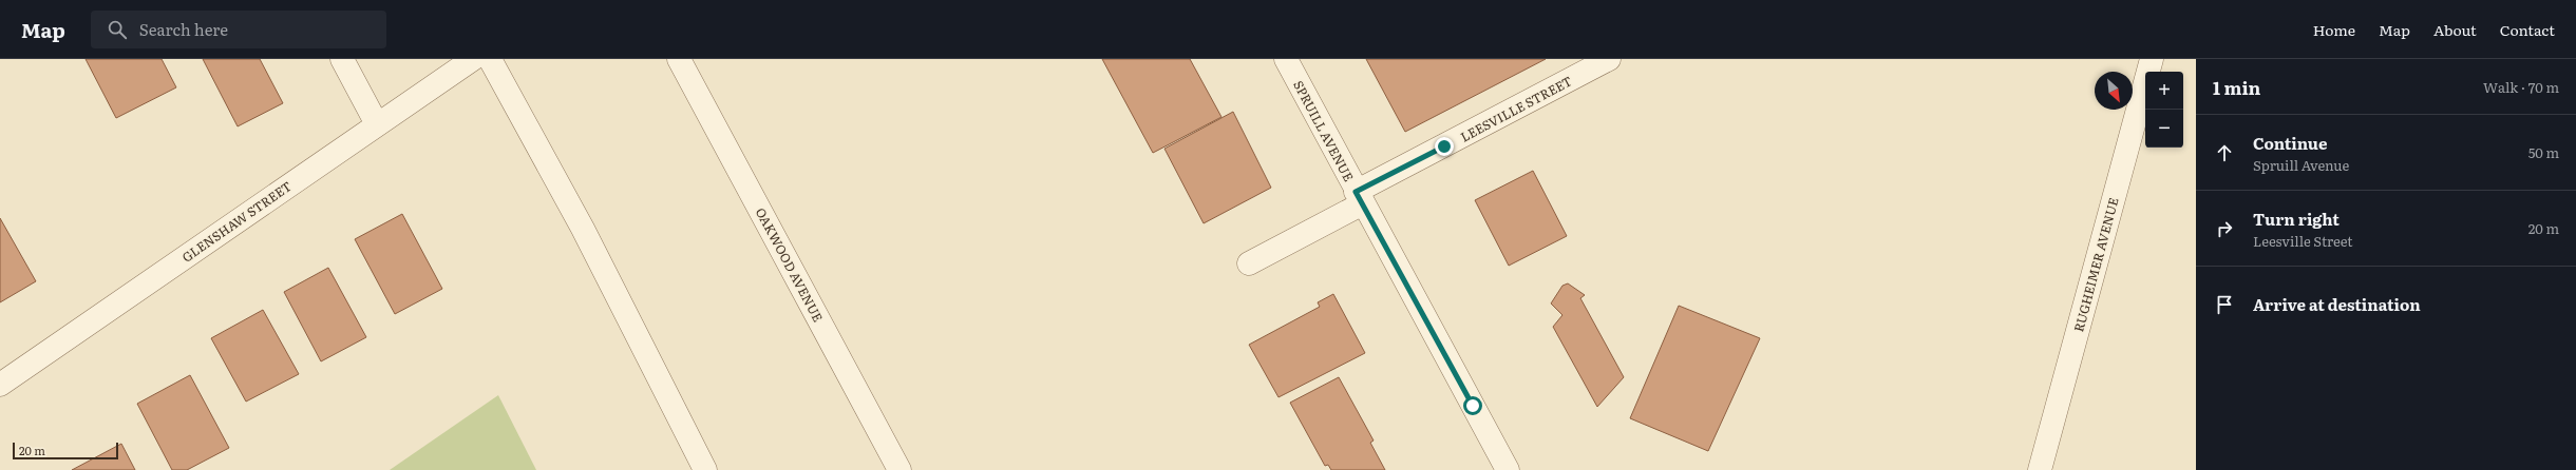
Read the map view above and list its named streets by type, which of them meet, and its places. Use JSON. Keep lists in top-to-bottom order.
{
  "streets": {
    "street": [
      "LEESVILLE STREET",
      "SPRUILL AVENUE",
      "GLENSHAW STREET",
      "OAKWOOD AVENUE",
      "RUGHEIMER AVENUE"
    ]
  },
  "crossings": [
    ["LEESVILLE STREET", "SPRUILL AVENUE"]
  ],
  "scale_bar": "20 m",
  "north": "bottom right",
  "page": {
    "header": "Map",
    "search": "Search here",
    "nav": [
      "Home",
      "Map",
      "About",
      "Contact"
    ],
    "heading": ["1 min", "Walk · 70 m"],
    "map_buttons": ["+", "−"],
    "list": [
      ["Continue", "Spruill Avenue", "50 m"],
      ["Turn right", "Leesville Street", "20 m"],
      "Arrive at destination"
    ],
    "scale": "20 m"
  }
}
